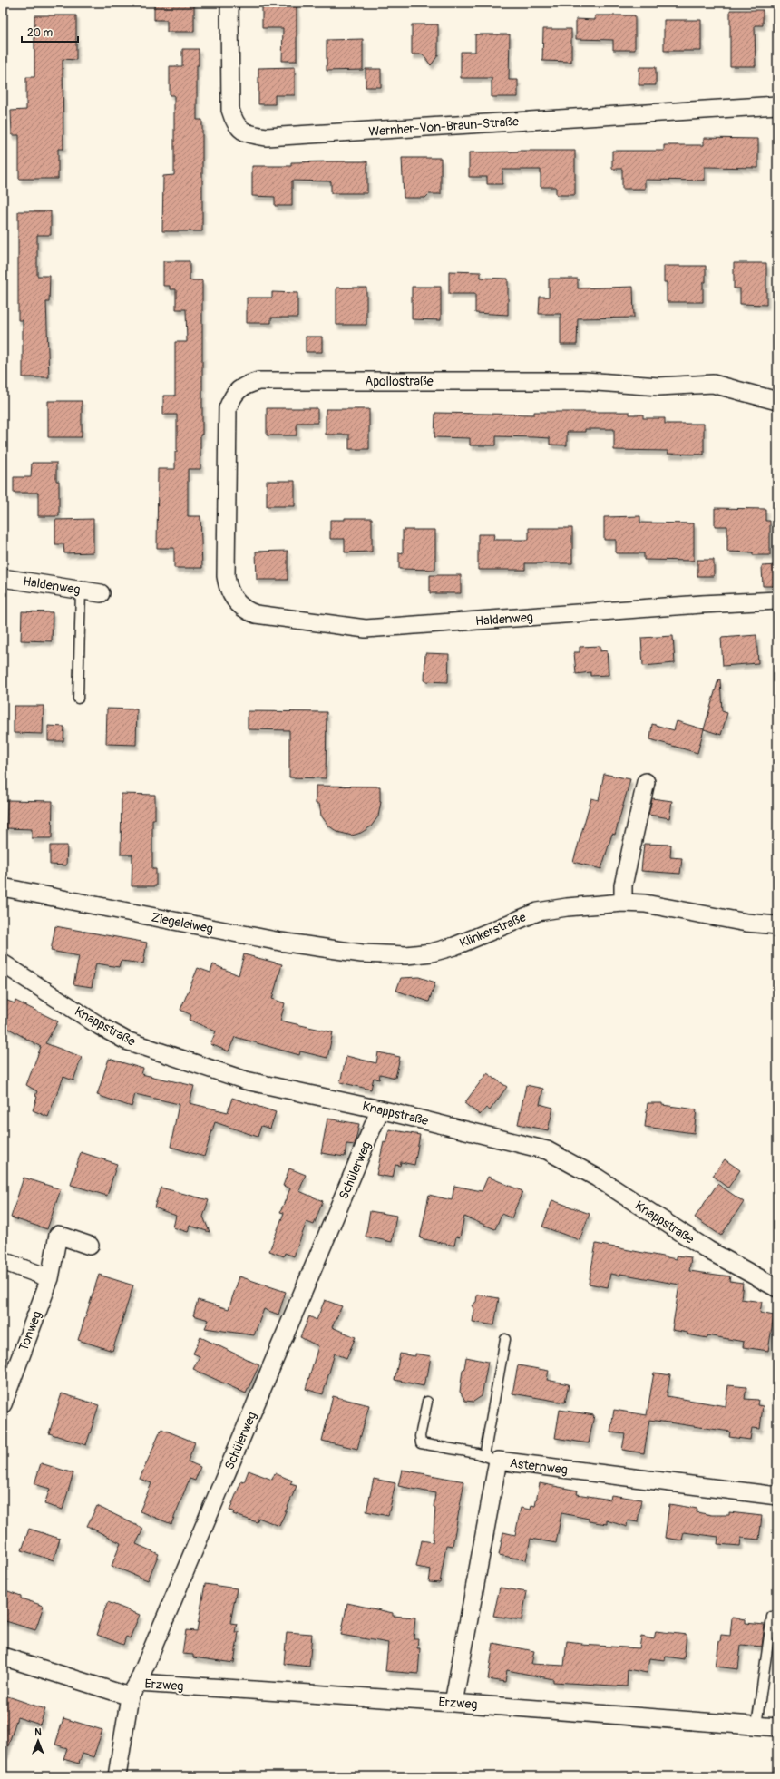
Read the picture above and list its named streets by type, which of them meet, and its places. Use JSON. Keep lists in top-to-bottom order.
{
  "streets": {
    "street": [
      "Wernher-Von-Braun-Straße",
      "Apollostraße",
      "Haldenweg",
      "Ziegeleiweg",
      "Klinkerstraße",
      "Knappstraße",
      "Schülerweg",
      "Tonweg",
      "Asternweg",
      "Erzweg"
    ]
  },
  "crossings": [
    ["Apollostraße", "Haldenweg"],
    ["Ziegeleiweg", "Klinkerstraße"],
    ["Knappstraße", "Schülerweg"],
    ["Schülerweg", "Erzweg"],
    ["Asternweg", "Erzweg"]
  ],
  "scale_bar": "20 m",
  "north": "top"
}
